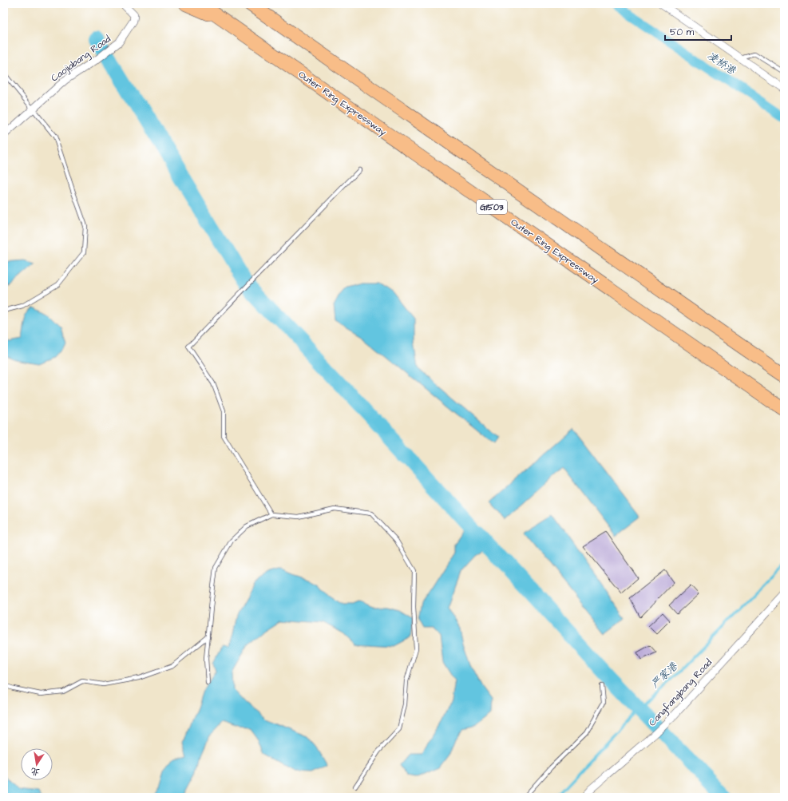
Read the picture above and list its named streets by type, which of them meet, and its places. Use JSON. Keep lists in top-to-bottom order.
{
  "streets": {
    "highway": ["Outer Ring Expressway", "G1503"],
    "street": ["Caojiabang Road", "Cangfangbang Road"]
  },
  "water": ["凌桥港", "严家港"],
  "scale_bar": "50 m",
  "north": "bottom"
}
